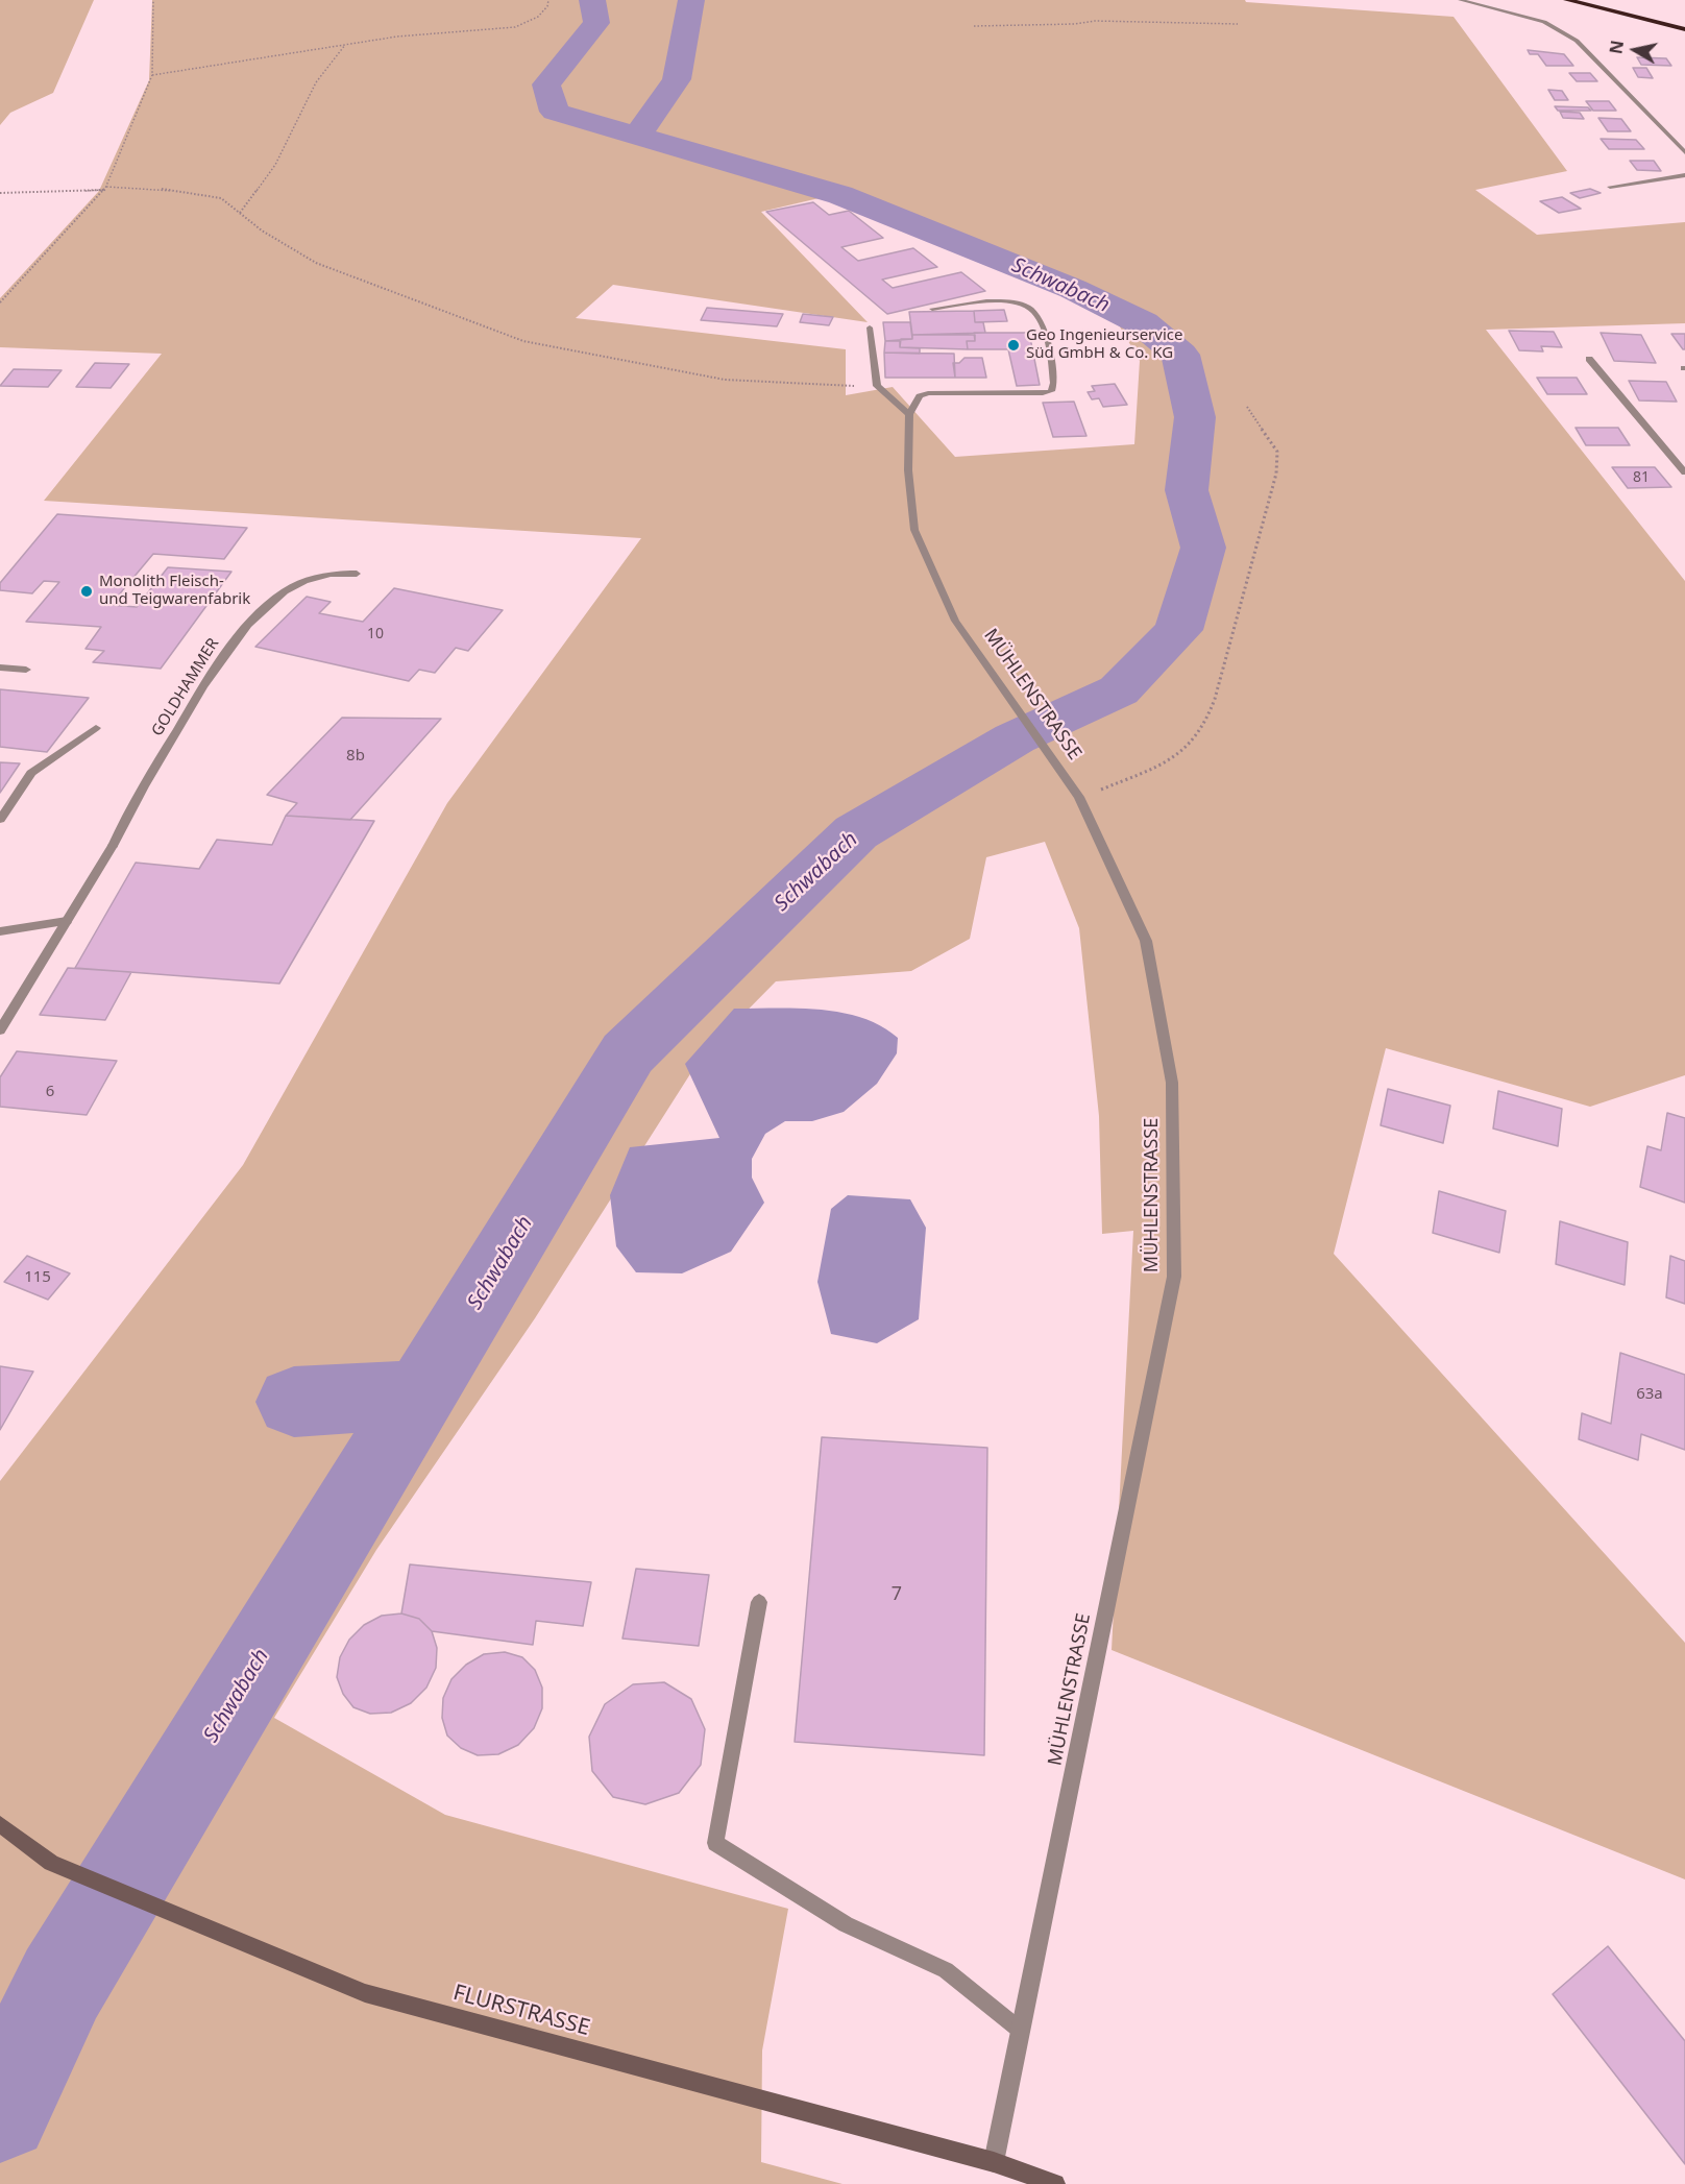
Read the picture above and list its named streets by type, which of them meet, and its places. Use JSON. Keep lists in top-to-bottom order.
{
  "streets": {
    "street": ["GOLDHAMMER", "MÜHLENSTRASSE", "FLURSTRASSE"]
  },
  "crossings": [
    ["MÜHLENSTRASSE", "FLURSTRASSE"]
  ],
  "water": ["Schwabach"],
  "places": ["Geo Ingenieurservice Süd GmbH & Co. KG", "Monolith Fleisch- und Teigwarenfabrik"],
  "house_numbers": [
    "81",
    "10",
    "8b",
    "6",
    "115",
    "63a",
    "7"
  ],
  "north": "left"
}
